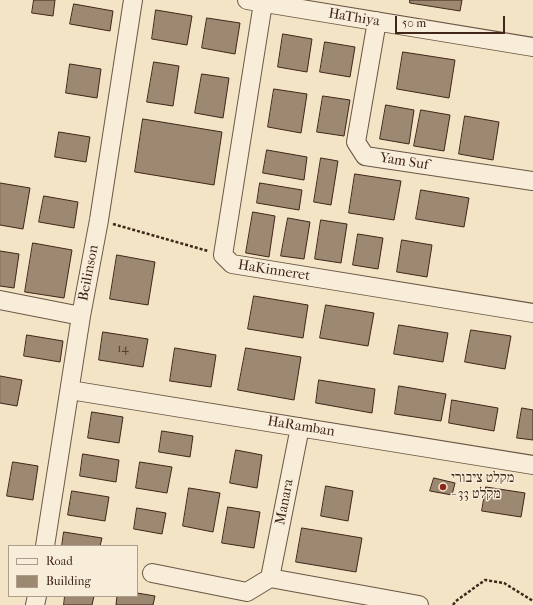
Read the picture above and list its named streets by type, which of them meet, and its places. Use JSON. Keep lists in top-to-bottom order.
{
  "streets": {
    "street": [
      "HaThiya",
      "Yam Suf",
      "HaKinneret",
      "Beilinson",
      "HaRamban",
      "Manara"
    ]
  },
  "crossings": [
    ["HaThiya", "Yam Suf"],
    ["HaThiya", "HaKinneret"],
    ["Beilinson", "HaRamban"],
    ["HaRamban", "Manara"]
  ],
  "places": ["מקלט ציבורי - מקלט 33"],
  "house_numbers": ["14"],
  "legend": ["Road", "Building"],
  "scale_bar": "50 m"
}
